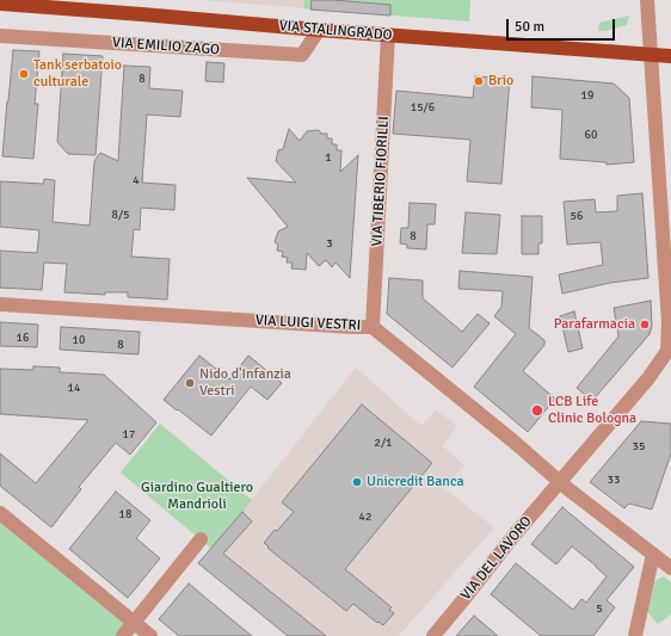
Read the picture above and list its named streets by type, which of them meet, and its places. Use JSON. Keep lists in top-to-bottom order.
{
  "streets": {
    "main road": ["VIA STALINGRADO"],
    "street": [
      "VIA EMILIO ZAGO",
      "VIA TIBERIO FIORILLI",
      "VIA LUIGI VESTRI",
      "VIA DEL LAVORO"
    ]
  },
  "crossings": [
    ["VIA STALINGRADO", "VIA EMILIO ZAGO"],
    ["VIA STALINGRADO", "VIA TIBERIO FIORILLI"],
    ["VIA STALINGRADO", "VIA DEL LAVORO"],
    ["VIA TIBERIO FIORILLI", "VIA LUIGI VESTRI"],
    ["VIA LUIGI VESTRI", "VIA DEL LAVORO"]
  ],
  "parks": ["Giardino Gualtiero Mandrioli"],
  "places": [
    "Tank serbatoio culturale",
    "Brio",
    "Parafarmacia",
    "Nido d'Infanzia Vestri",
    "LCB Life Clinic Bologna",
    "Unicredit Banca"
  ],
  "house_numbers": [
    "8",
    "19",
    "15/6",
    "60",
    "1",
    "4",
    "8/5",
    "56",
    "8",
    "3",
    "16",
    "10",
    "8",
    "14",
    "17",
    "2/1",
    "35",
    "33",
    "18",
    "42",
    "5"
  ],
  "scale_bar": "50 m"
}
